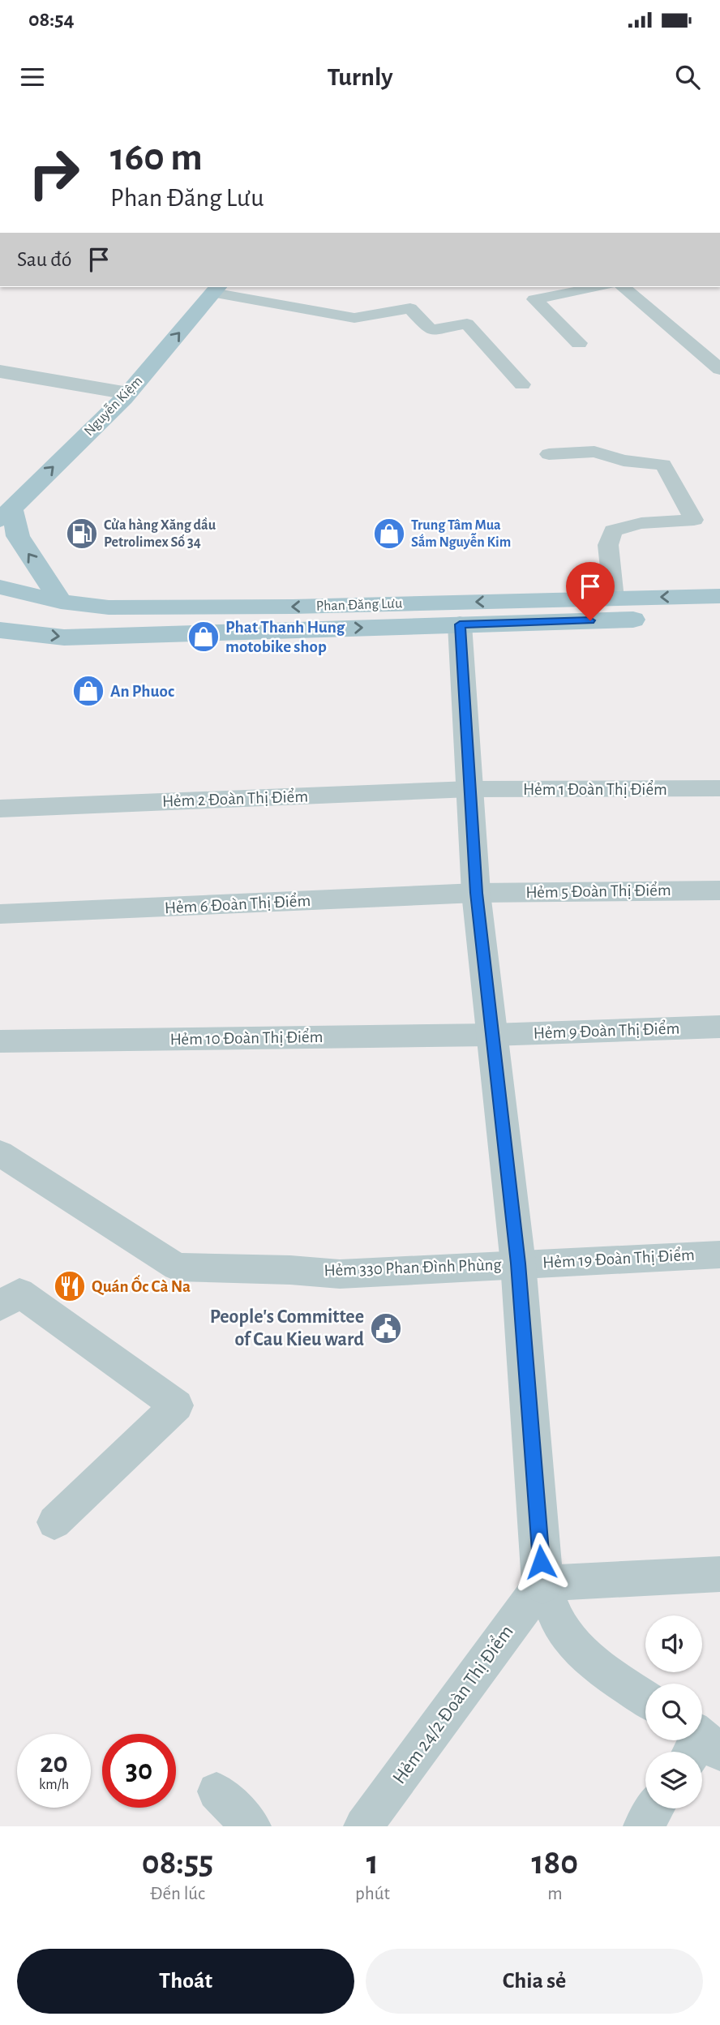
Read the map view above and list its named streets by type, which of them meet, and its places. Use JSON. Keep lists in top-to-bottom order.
{
  "streets": {
    "main road": ["Nguyễn Kiệm", "Phan Đăng Lưu"],
    "lane": [
      "Hẻm 1 Đoàn Thị Điểm",
      "Hẻm 2 Đoàn Thị Điểm",
      "Hẻm 5 Đoàn Thị Điểm",
      "Hẻm 6 Đoàn Thị Điểm",
      "Hẻm 9 Đoàn Thị Điểm",
      "Hẻm 10 Đoàn Thị Điểm",
      "Hẻm 19 Đoàn Thị Điểm",
      "Hẻm 330 Phan Đình Phùng",
      "Hẻm 24/2 Đoàn Thị Điểm"
    ]
  },
  "crossings": [
    ["Hẻm 1 Đoàn Thị Điểm", "Hẻm 2 Đoàn Thị Điểm"],
    ["Hẻm 5 Đoàn Thị Điểm", "Hẻm 6 Đoàn Thị Điểm"],
    ["Hẻm 9 Đoàn Thị Điểm", "Hẻm 10 Đoàn Thị Điểm"],
    ["Hẻm 19 Đoàn Thị Điểm", "Hẻm 330 Phan Đình Phùng"]
  ],
  "one_way": ["Nguyễn Kiệm"],
  "places": {
    "fuel station": ["Cửa hàng Xăng dầu Petrolimex Số 34"],
    "shop": ["Trung Tâm Mua Sắm Nguyễn Kim", "Phat Thanh Hung motobike shop", "An Phuoc"],
    "restaurant": ["Quán Ốc Cà Na"],
    "public building": ["People's Committee of Cau Kieu ward"]
  },
  "page": {
    "status": "08:54",
    "header": "Turnly",
    "turn": ["160 m", "Phan Đăng Lưu"],
    "then": "Sau đó",
    "speed": "20 km/h",
    "limit": "30",
    "eta": [
      "08:55",
      "Đến lúc",
      "1",
      "phút",
      "180",
      "m"
    ],
    "buttons": ["Thoát", "Chia sẻ"]
  }
}
